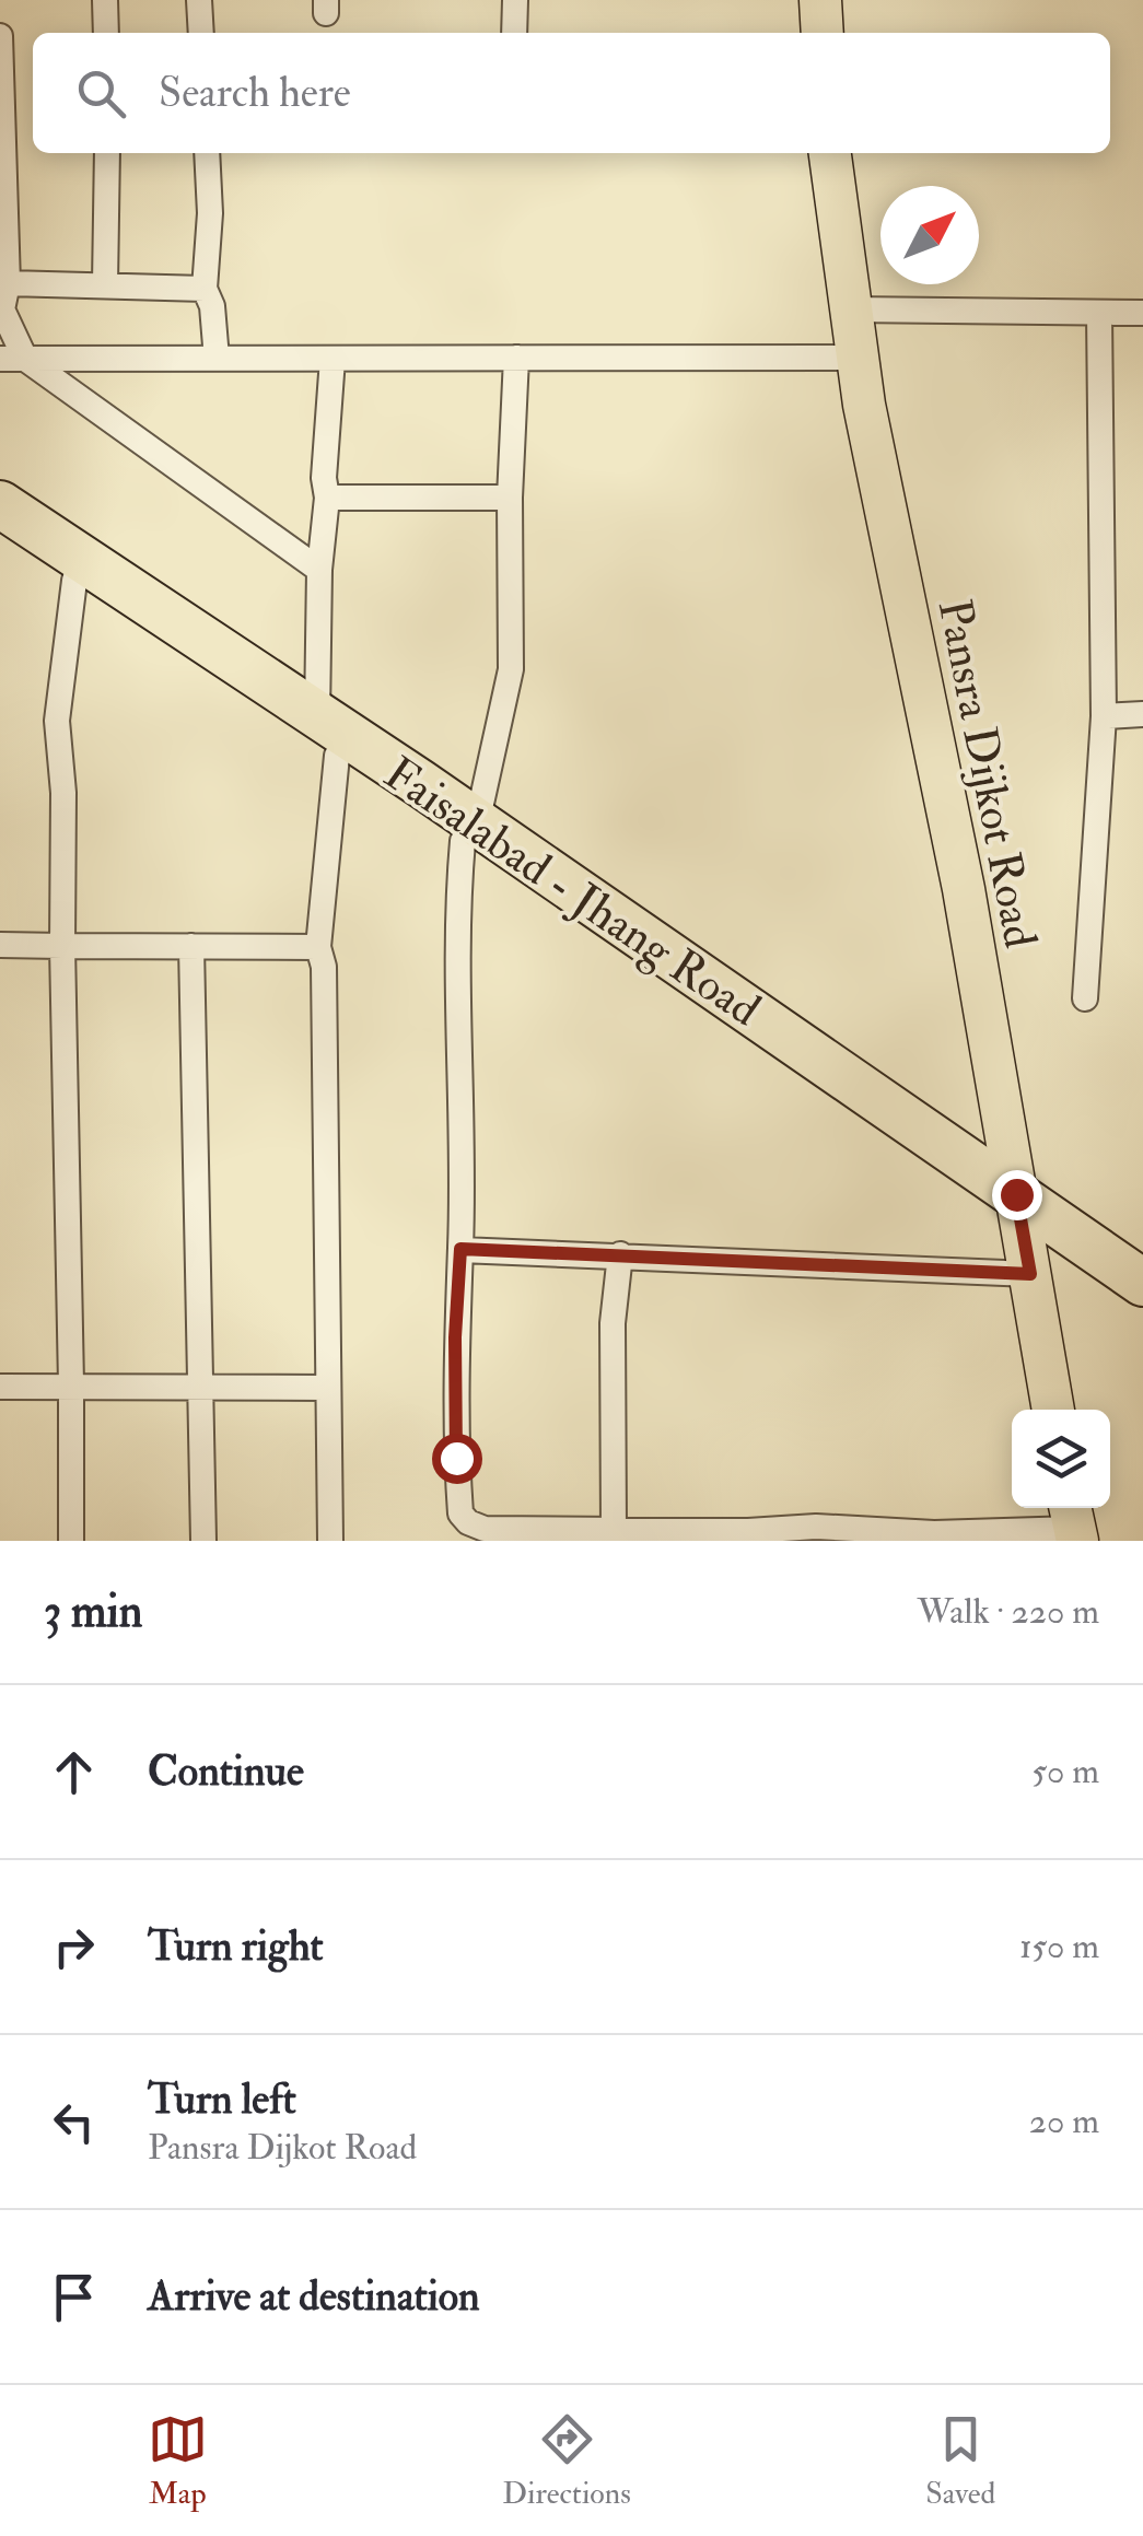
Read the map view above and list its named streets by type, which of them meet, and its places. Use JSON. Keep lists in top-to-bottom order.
{
  "streets": {
    "highway": ["Faisalabad - Jhang Road"],
    "main road": ["Pansra Dijkot Road"]
  },
  "crossings": [
    ["Pansra Dijkot Road", "Faisalabad - Jhang Road"]
  ],
  "north": "top right",
  "page": {
    "search": "Search here",
    "heading": ["3 min", "Walk · 220 m"],
    "list": [
      ["Continue", "50 m"],
      ["Turn right", "150 m"],
      ["Turn left", "Pansra Dijkot Road", "20 m"],
      "Arrive at destination"
    ],
    "nav": ["Map", "Directions", "Saved"]
  }
}
